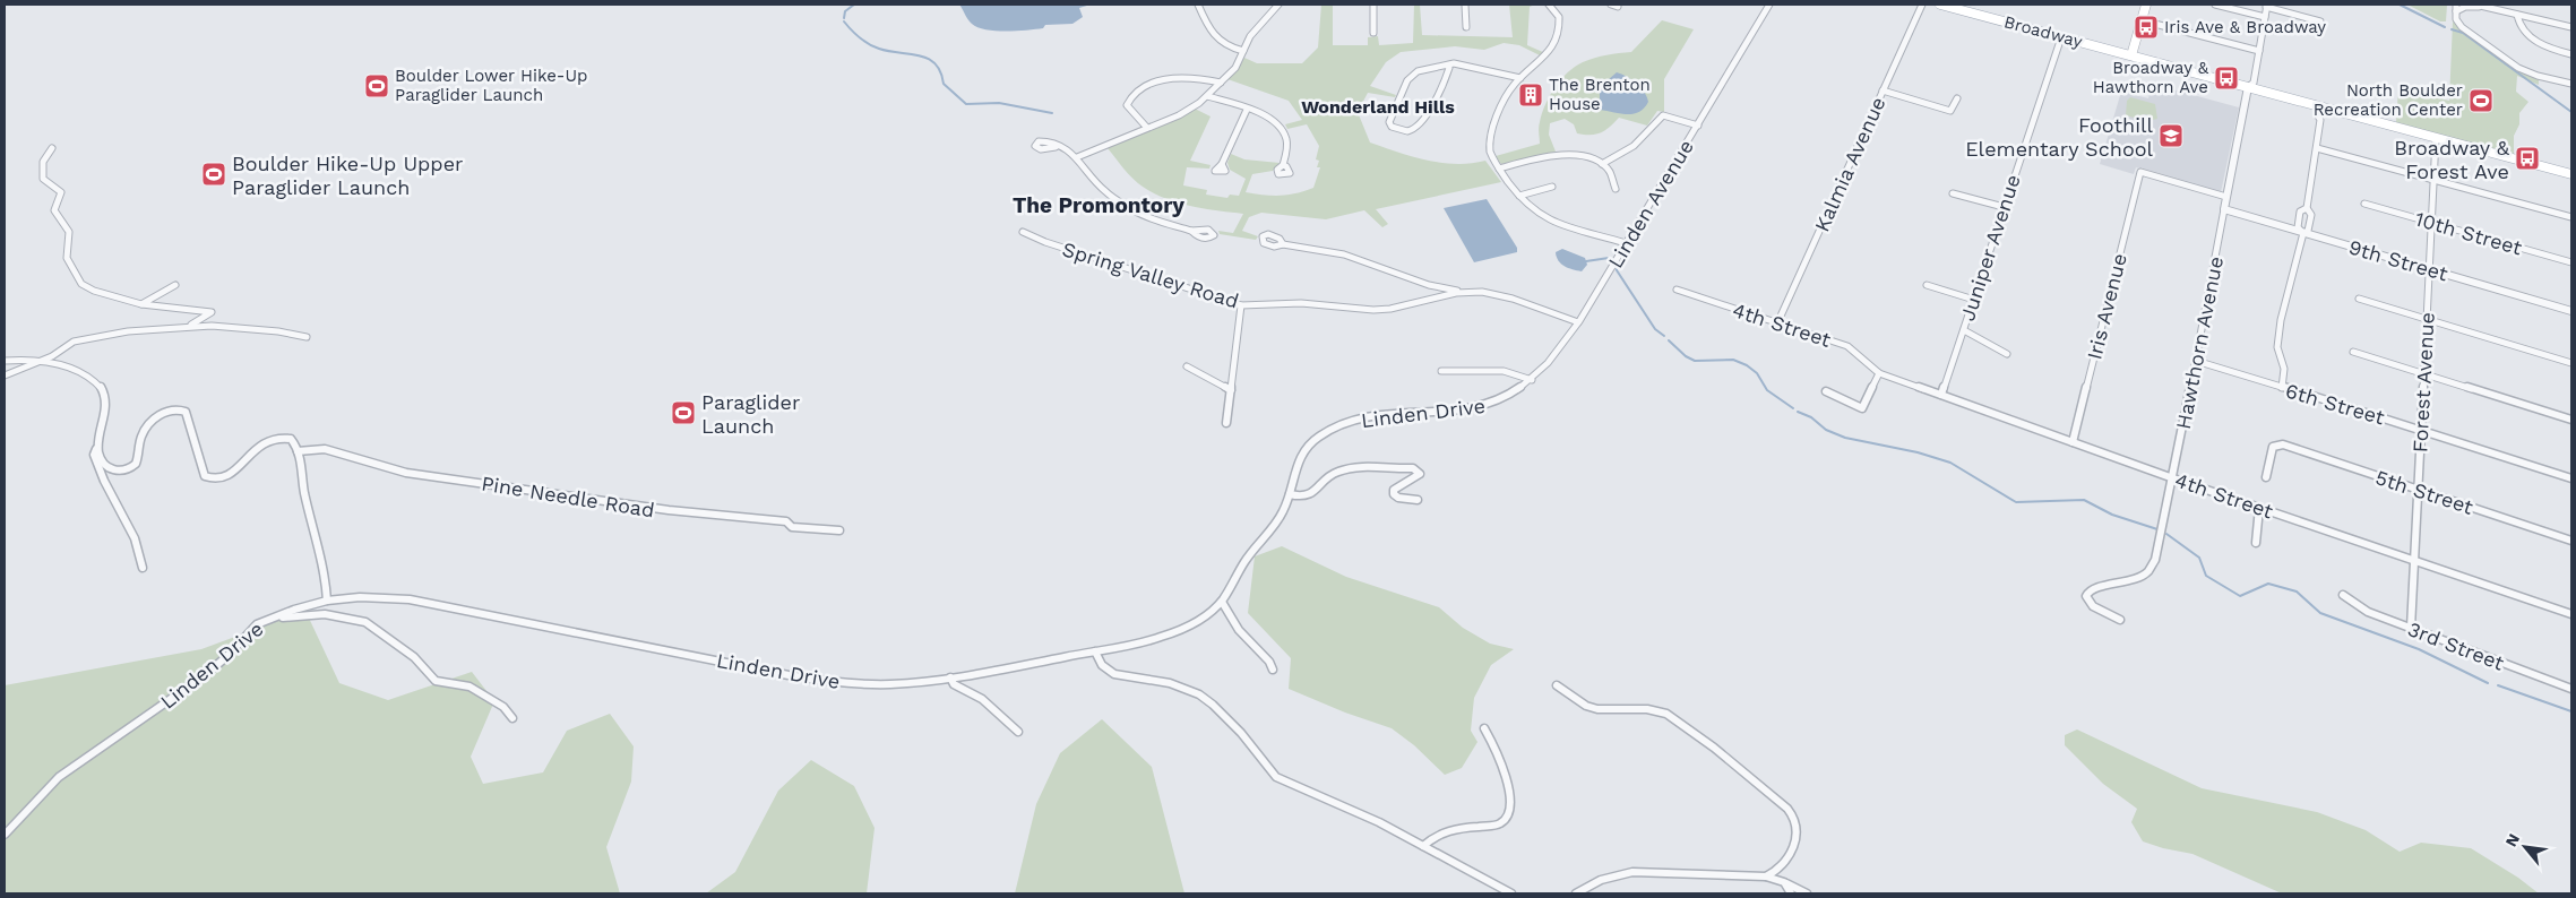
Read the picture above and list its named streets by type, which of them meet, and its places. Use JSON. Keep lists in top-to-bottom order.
{
  "streets": {
    "main road": ["Broadway"],
    "street": [
      "Kalmia Avenue",
      "Linden Avenue",
      "10th Street",
      "Juniper Avenue",
      "9th Street",
      "Spring Valley Road",
      "Iris Avenue",
      "4th Street",
      "Hawthorn Avenue",
      "Forest Avenue",
      "6th Street",
      "Linden Drive",
      "5th Street",
      "Pine Needle Road",
      "3rd Street"
    ]
  },
  "crossings": [
    ["Broadway", "Juniper Avenue"],
    ["Broadway", "Hawthorn Avenue"],
    ["Broadway", "Forest Avenue"],
    ["Kalmia Avenue", "4th Street"],
    ["Linden Avenue", "Spring Valley Road"],
    ["Linden Avenue", "Linden Drive"],
    ["10th Street", "Forest Avenue"],
    ["Juniper Avenue", "4th Street"],
    ["9th Street", "Hawthorn Avenue"],
    ["9th Street", "Forest Avenue"],
    ["Iris Avenue", "4th Street"],
    ["Iris Avenue", "Hawthorn Avenue"],
    ["4th Street", "Hawthorn Avenue"],
    ["4th Street", "Forest Avenue"],
    ["Hawthorn Avenue", "6th Street"],
    ["Forest Avenue", "6th Street"],
    ["Forest Avenue", "5th Street"],
    ["Forest Avenue", "3rd Street"]
  ],
  "districts": ["Wonderland Hills", "The Promontory"],
  "places": {
    "bus stop": ["Iris Ave & Broadway", "Broadway & Hawthorn Ave", "Broadway & Forest Ave"],
    "sports": [
      "Boulder Lower Hike-Up Paraglider Launch",
      "North Boulder Recreation Center",
      "Boulder Hike-Up Upper Paraglider Launch",
      "Paraglider Launch"
    ],
    "building": ["The Brenton House"],
    "school or university": ["Foothill Elementary School"]
  },
  "north": "top left"
}
